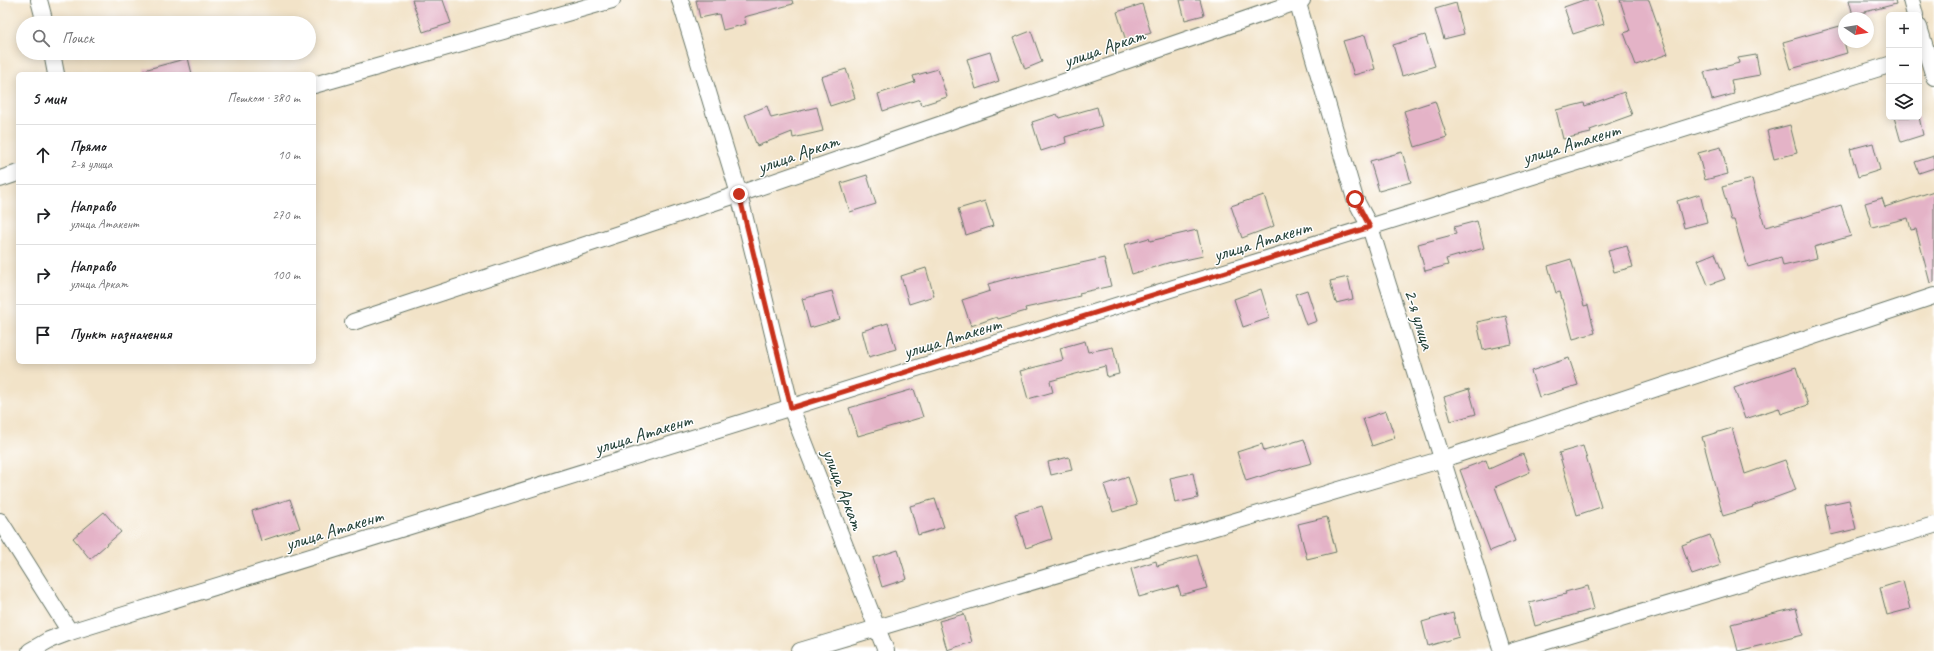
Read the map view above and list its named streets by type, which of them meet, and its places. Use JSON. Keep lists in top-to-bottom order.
{
  "streets": {
    "street": ["улица Аркат", "улица Атакент", "2-я улица"]
  },
  "crossings": [
    ["улица Аркат", "улица Атакент"],
    ["улица Аркат", "2-я улица"],
    ["улица Атакент", "2-я улица"]
  ],
  "north": "right",
  "page": {
    "map_buttons": ["+", "−"],
    "search": "Поиск",
    "heading": ["5 мин", "Пешком · 380 m"],
    "list": [
      ["Прямо", "2-я улица", "10 m"],
      ["Направо", "улица Атакент", "270 m"],
      ["Направо", "улица Аркат", "100 m"],
      "Пункт назначения"
    ]
  }
}
